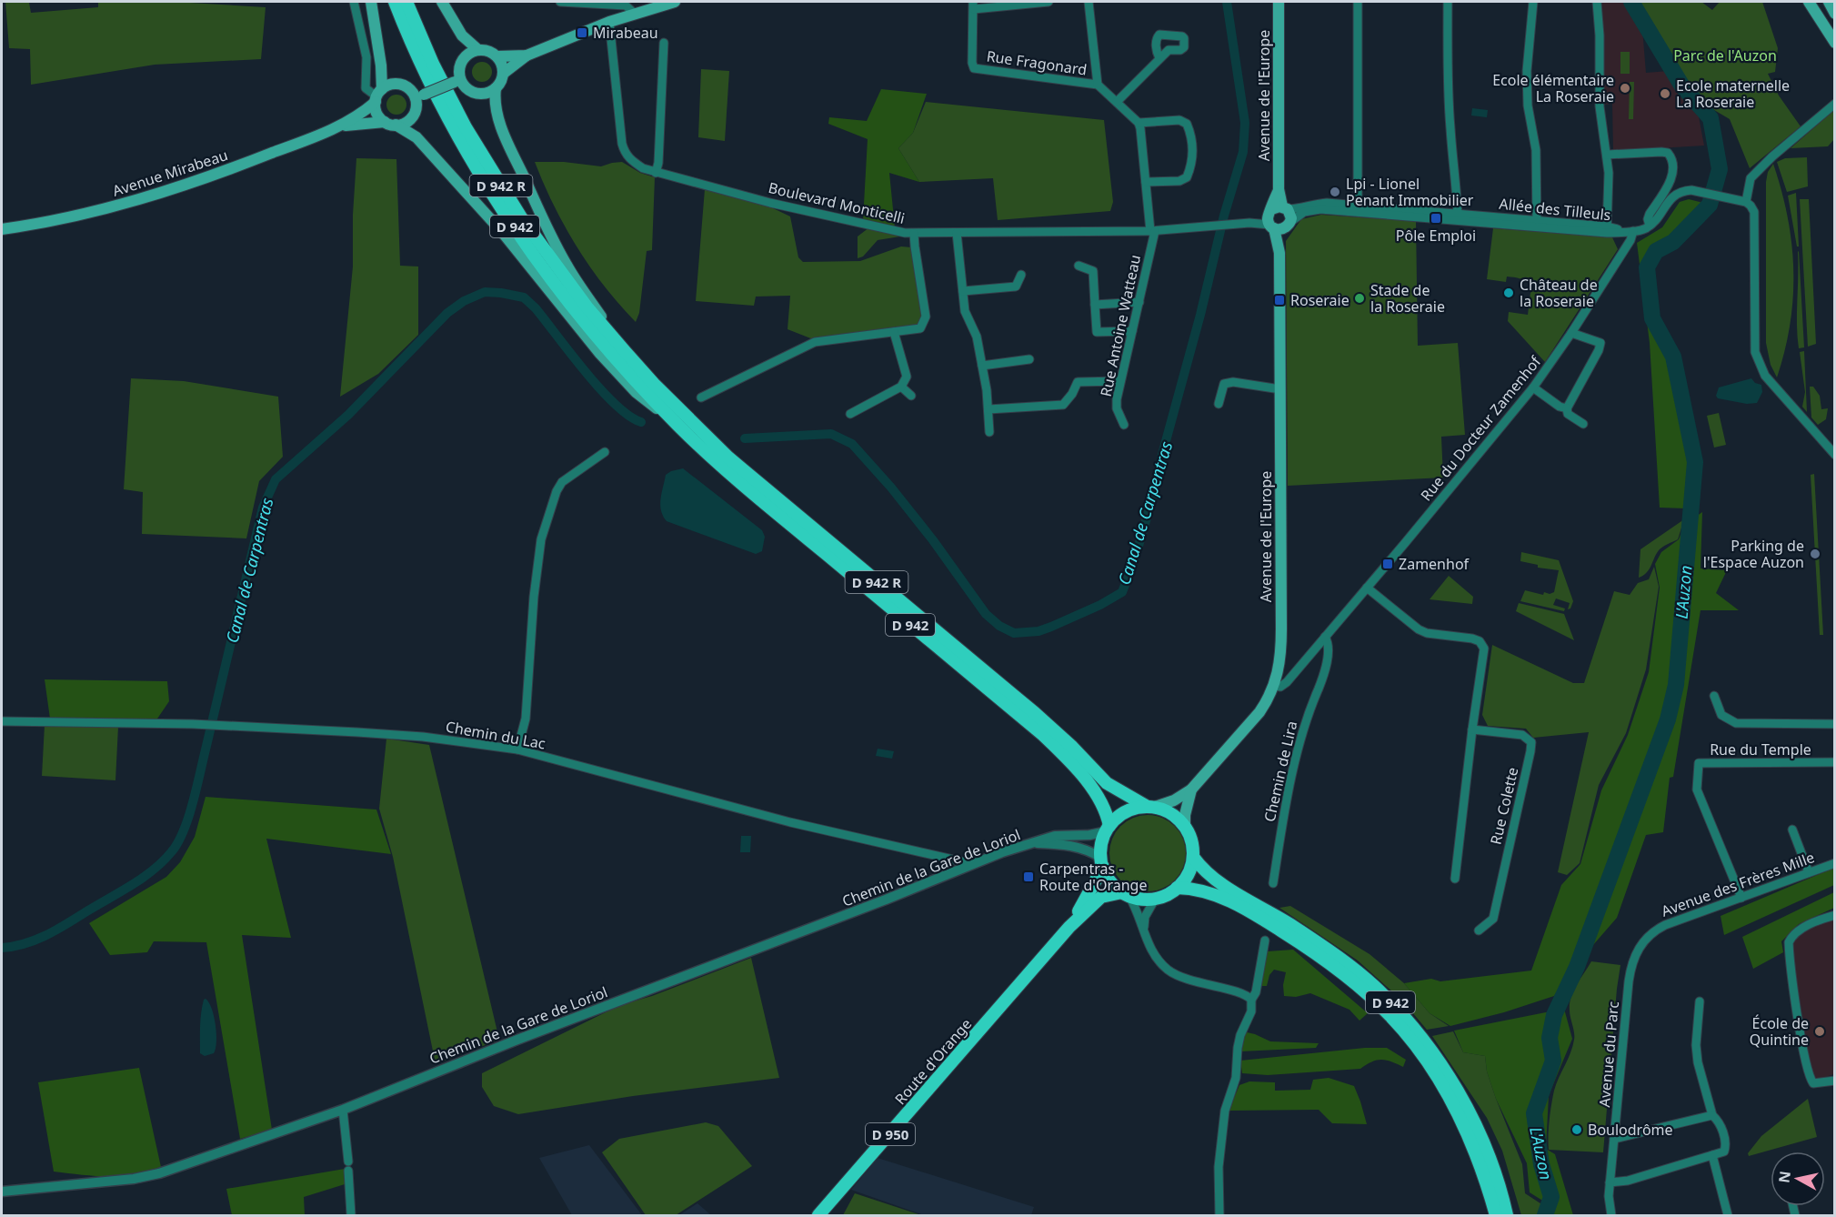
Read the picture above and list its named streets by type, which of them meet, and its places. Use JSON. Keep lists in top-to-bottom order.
{
  "streets": {
    "main road": [
      "Avenue de l'Europe",
      "Avenue Mirabeau",
      "D 942 R",
      "D 942",
      "Route d'Orange",
      "D 950"
    ],
    "street": [
      "Rue Fragonard",
      "Boulevard Monticelli",
      "Allée des Tilleuls",
      "Rue Antoine Watteau",
      "Rue du Docteur Zamenhof",
      "Chemin du Lac",
      "Rue du Temple",
      "Chemin de Lira",
      "Rue Colette",
      "Chemin de la Gare de Loriol",
      "Avenue des Frères Mille",
      "Avenue du Parc"
    ]
  },
  "crossings": [
    ["Avenue de l'Europe", "D 942 R"],
    ["Avenue de l'Europe", "Boulevard Monticelli"],
    ["Avenue de l'Europe", "Allée des Tilleuls"],
    ["Avenue de l'Europe", "D 942"],
    ["Avenue de l'Europe", "Rue du Docteur Zamenhof"],
    ["Avenue de l'Europe", "Chemin de la Gare de Loriol"],
    ["Avenue de l'Europe", "Route d'Orange"],
    ["Avenue de l'Europe", "D 950"],
    ["D 942 R", "D 942"],
    ["D 942 R", "Chemin de la Gare de Loriol"],
    ["D 942 R", "Route d'Orange"],
    ["D 942 R", "D 950"],
    ["Boulevard Monticelli", "Allée des Tilleuls"],
    ["Boulevard Monticelli", "Rue Antoine Watteau"],
    ["Allée des Tilleuls", "Rue du Docteur Zamenhof"],
    ["D 942", "Chemin de la Gare de Loriol"],
    ["D 942", "Route d'Orange"],
    ["D 942", "D 950"],
    ["Rue du Docteur Zamenhof", "Chemin de Lira"],
    ["Chemin du Lac", "Chemin de la Gare de Loriol"],
    ["Rue du Temple", "Avenue des Frères Mille"],
    ["Chemin de la Gare de Loriol", "Route d'Orange"],
    ["Chemin de la Gare de Loriol", "D 950"],
    ["Avenue des Frères Mille", "Avenue du Parc"],
    ["Route d'Orange", "D 950"]
  ],
  "water": ["Canal de Carpentras", "L'Auzon"],
  "parks": ["Parc de l'Auzon"],
  "places": {
    "transit": [
      "Mirabeau",
      "Pôle Emploi",
      "Roseraie",
      "Zamenhof",
      "Carpentras - Route d'Orange"
    ],
    "other": [
      "Ecole élémentaire La Roseraie",
      "Ecole maternelle La Roseraie",
      "Lpi - Lionel Penant Immobilier",
      "Château de la Roseraie",
      "Stade de la Roseraie",
      "Parking de l'Espace Auzon",
      "École de Quintine",
      "Boulodrôme"
    ]
  },
  "north": "left"
}
